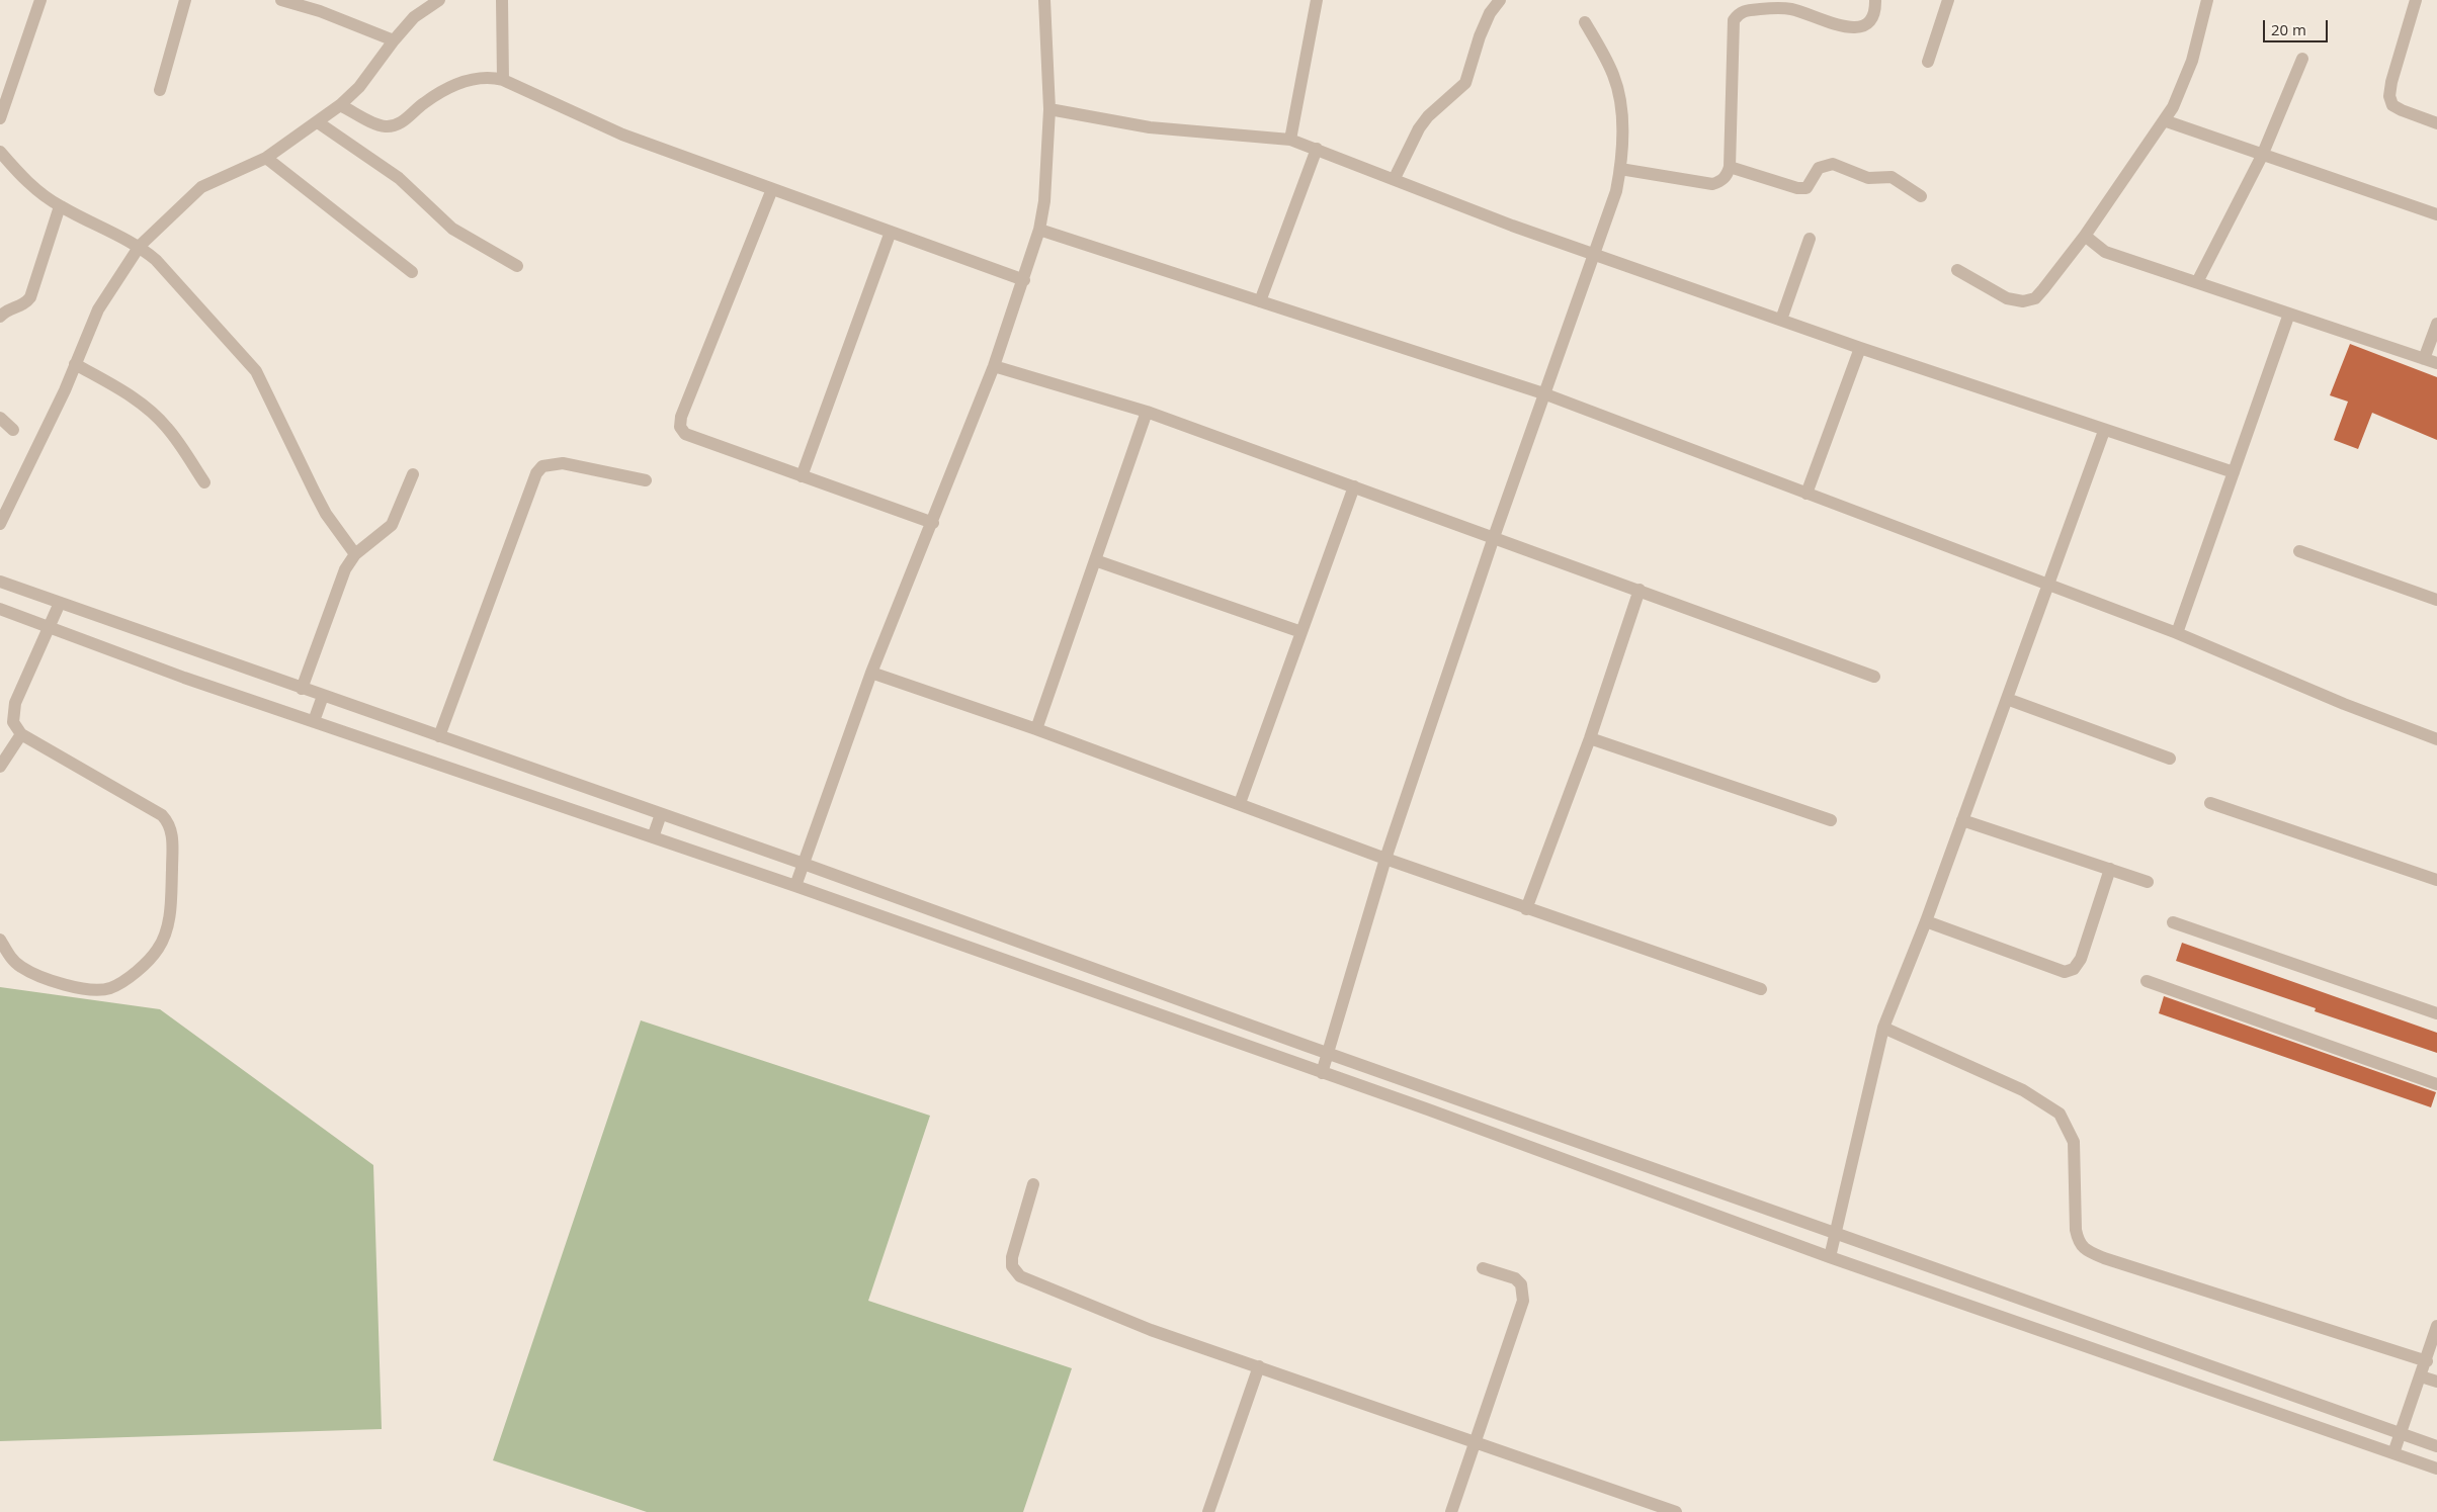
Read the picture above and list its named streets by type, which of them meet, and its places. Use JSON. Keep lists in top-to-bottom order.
{
  "scale_bar": "20 m"
}
